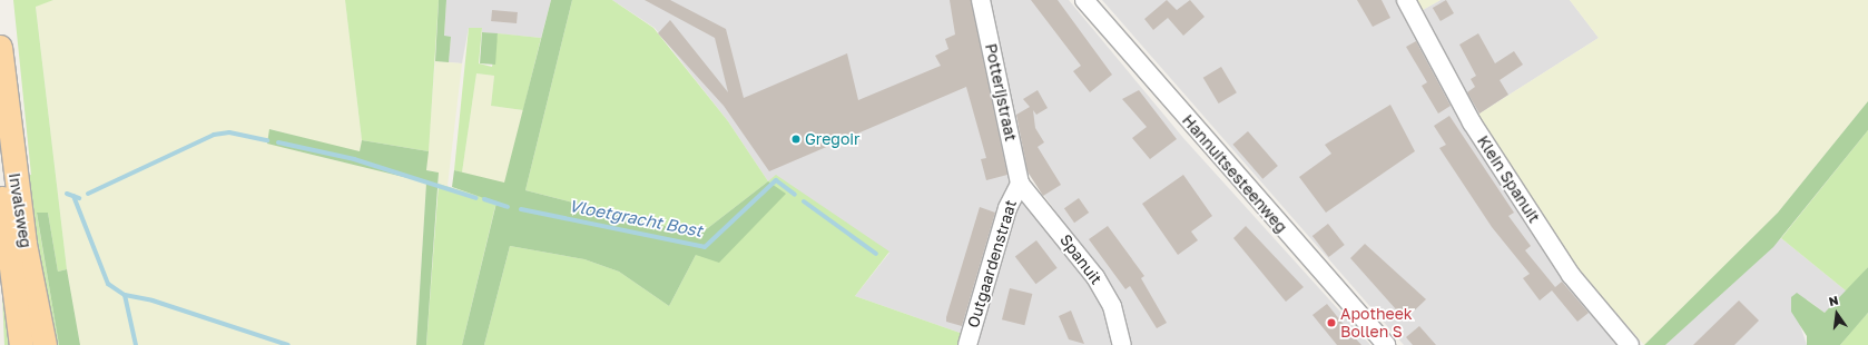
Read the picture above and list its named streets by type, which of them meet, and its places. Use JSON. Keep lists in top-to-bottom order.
{
  "streets": {
    "main road": ["Invalsweg"],
    "street": [
      "Potterijstraat",
      "Hannuitsesteenweg",
      "Klein Spanuit",
      "Spanuit",
      "Outgaardenstraat"
    ]
  },
  "crossings": [
    ["Potterijstraat", "Spanuit"],
    ["Potterijstraat", "Outgaardenstraat"],
    ["Spanuit", "Outgaardenstraat"]
  ],
  "water": ["Vloetgracht Bost"],
  "places": ["Gregoir", "Apotheek Bollen S"],
  "north": "top"
}
